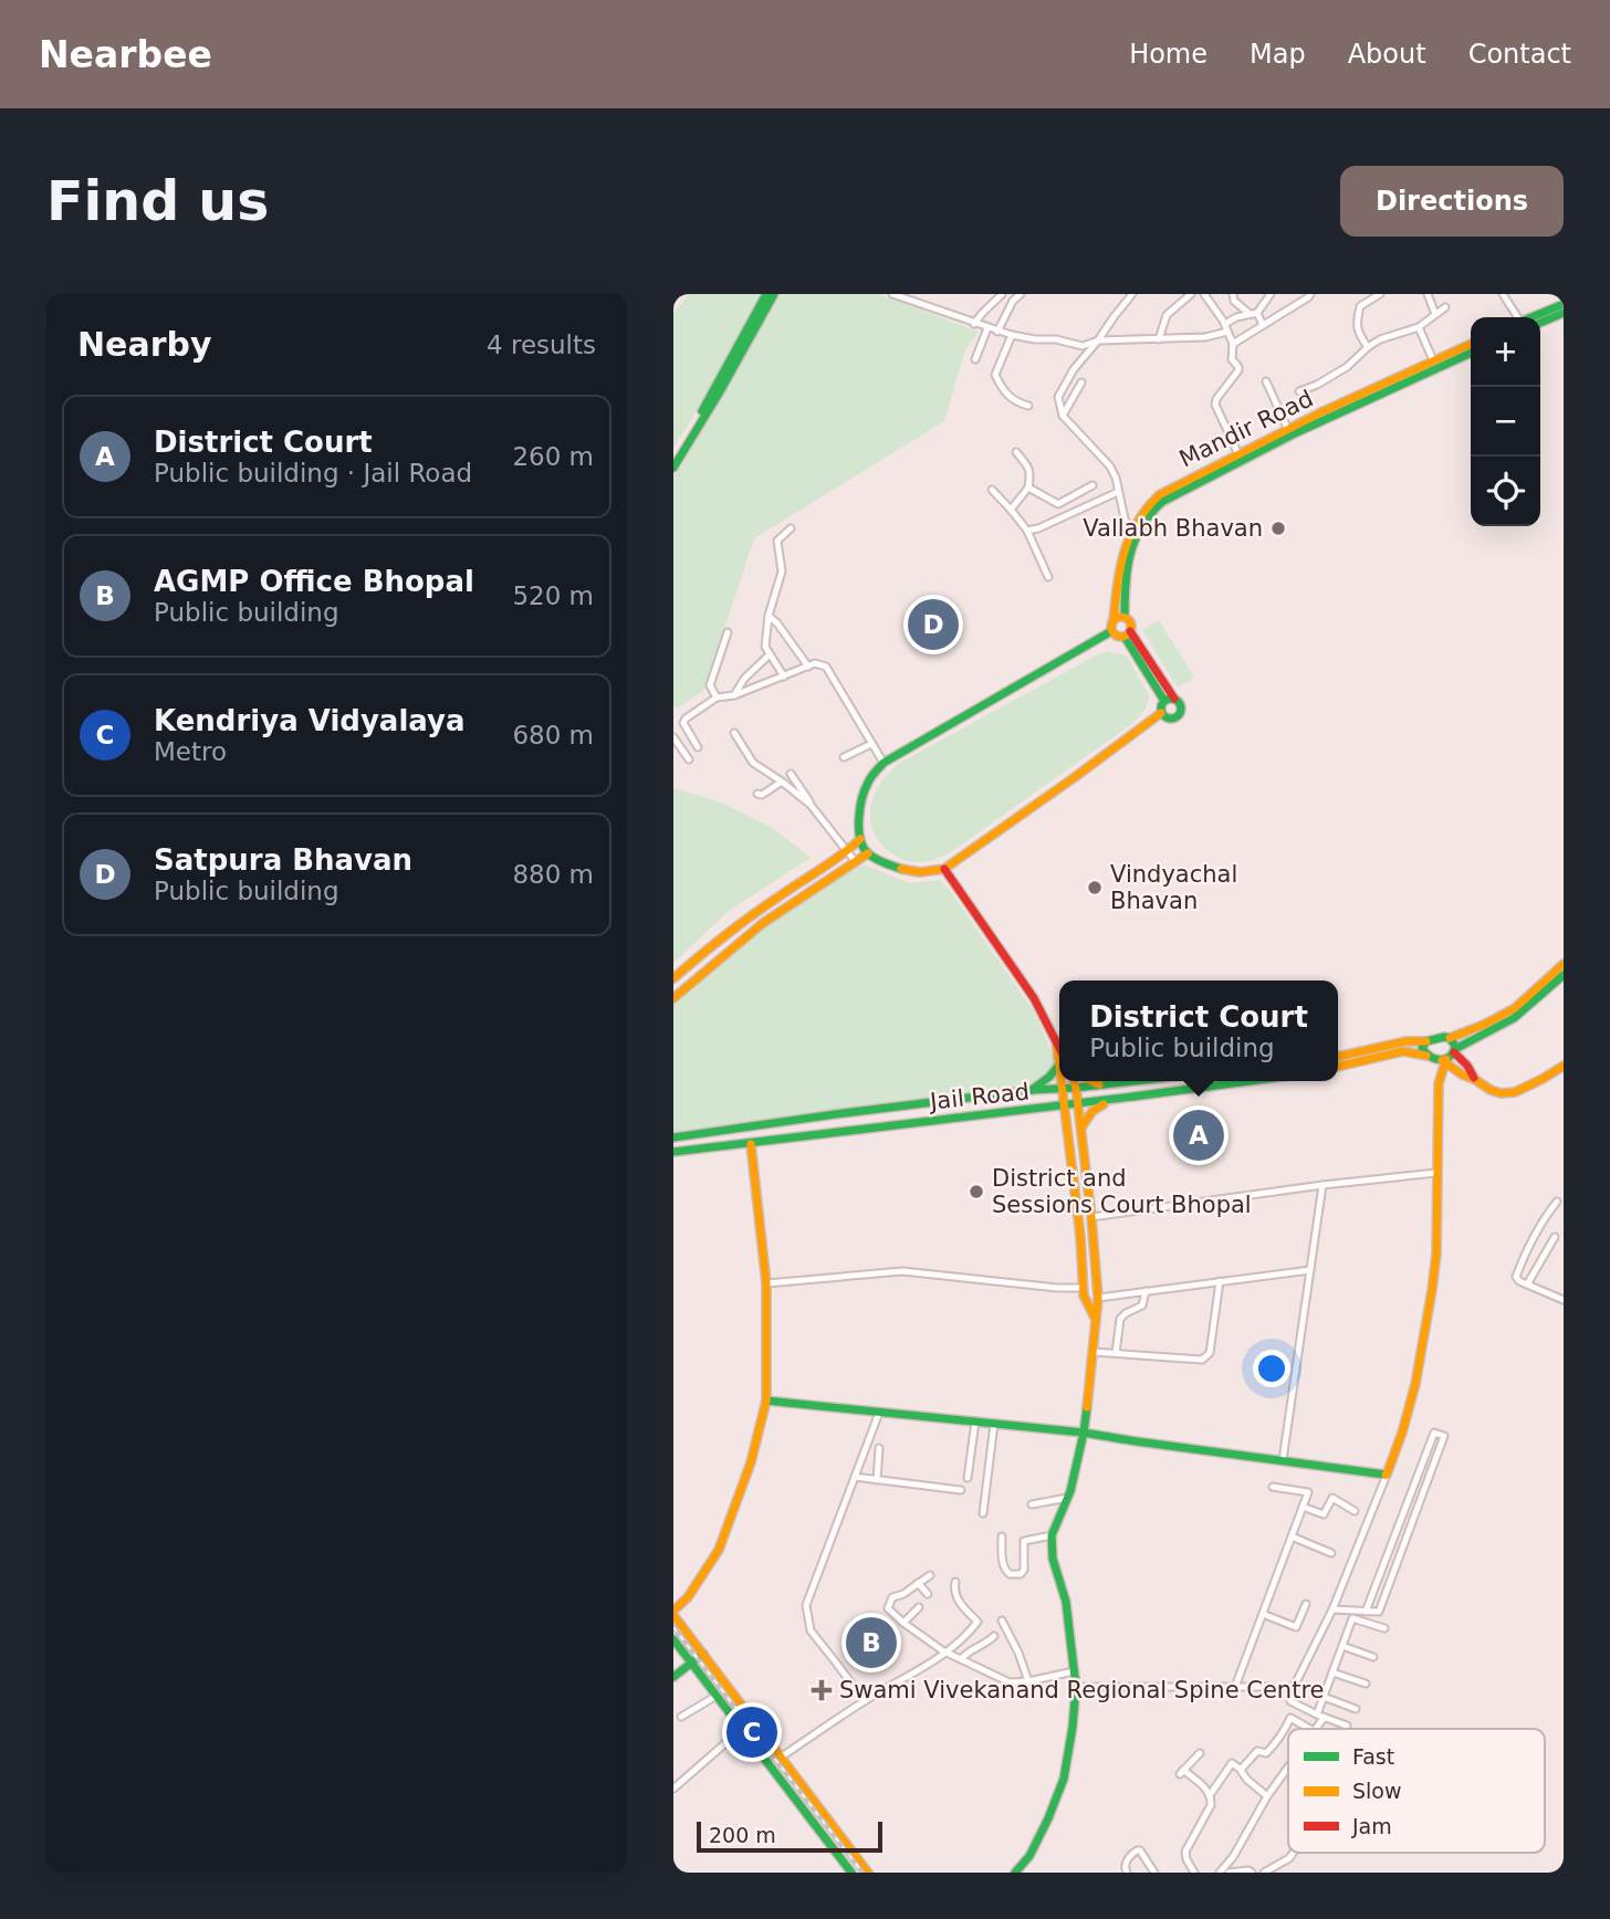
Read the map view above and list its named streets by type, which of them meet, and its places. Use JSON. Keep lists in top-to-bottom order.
{
  "streets": {
    "street": ["Mandir Road", "Jail Road"]
  },
  "places": {
    "other": ["Vallabh Bhavan", "Vindyachal Bhavan", "District and Sessions Court Bhopal"],
    "health": ["Swami Vivekanand Regional Spine Centre"]
  },
  "legend": ["Fast", "Slow", "Jam"],
  "scale_bar": "200 m",
  "page": {
    "header": "Nearbee",
    "nav": [
      "Home",
      "Map",
      "About",
      "Contact"
    ],
    "buttons": "Directions",
    "title": "Find us",
    "heading": ["Nearby", "4 results"],
    "map_buttons": ["+", "−"],
    "list": [
      {
        "mark": "A",
        "name": "District Court",
        "note": "Public building · Jail Road",
        "value": "260 m"
      },
      {
        "mark": "B",
        "name": "AGMP Office Bhopal",
        "note": "Public building",
        "value": "520 m"
      },
      {
        "mark": "C",
        "name": "Kendriya Vidyalaya",
        "note": "Metro",
        "value": "680 m"
      },
      {
        "mark": "D",
        "name": "Satpura Bhavan",
        "note": "Public building",
        "value": "880 m"
      }
    ],
    "pins": [
      "D",
      "A",
      "B",
      "C"
    ],
    "popup": ["District Court", "Public building"],
    "scale": "200 m"
  }
}
